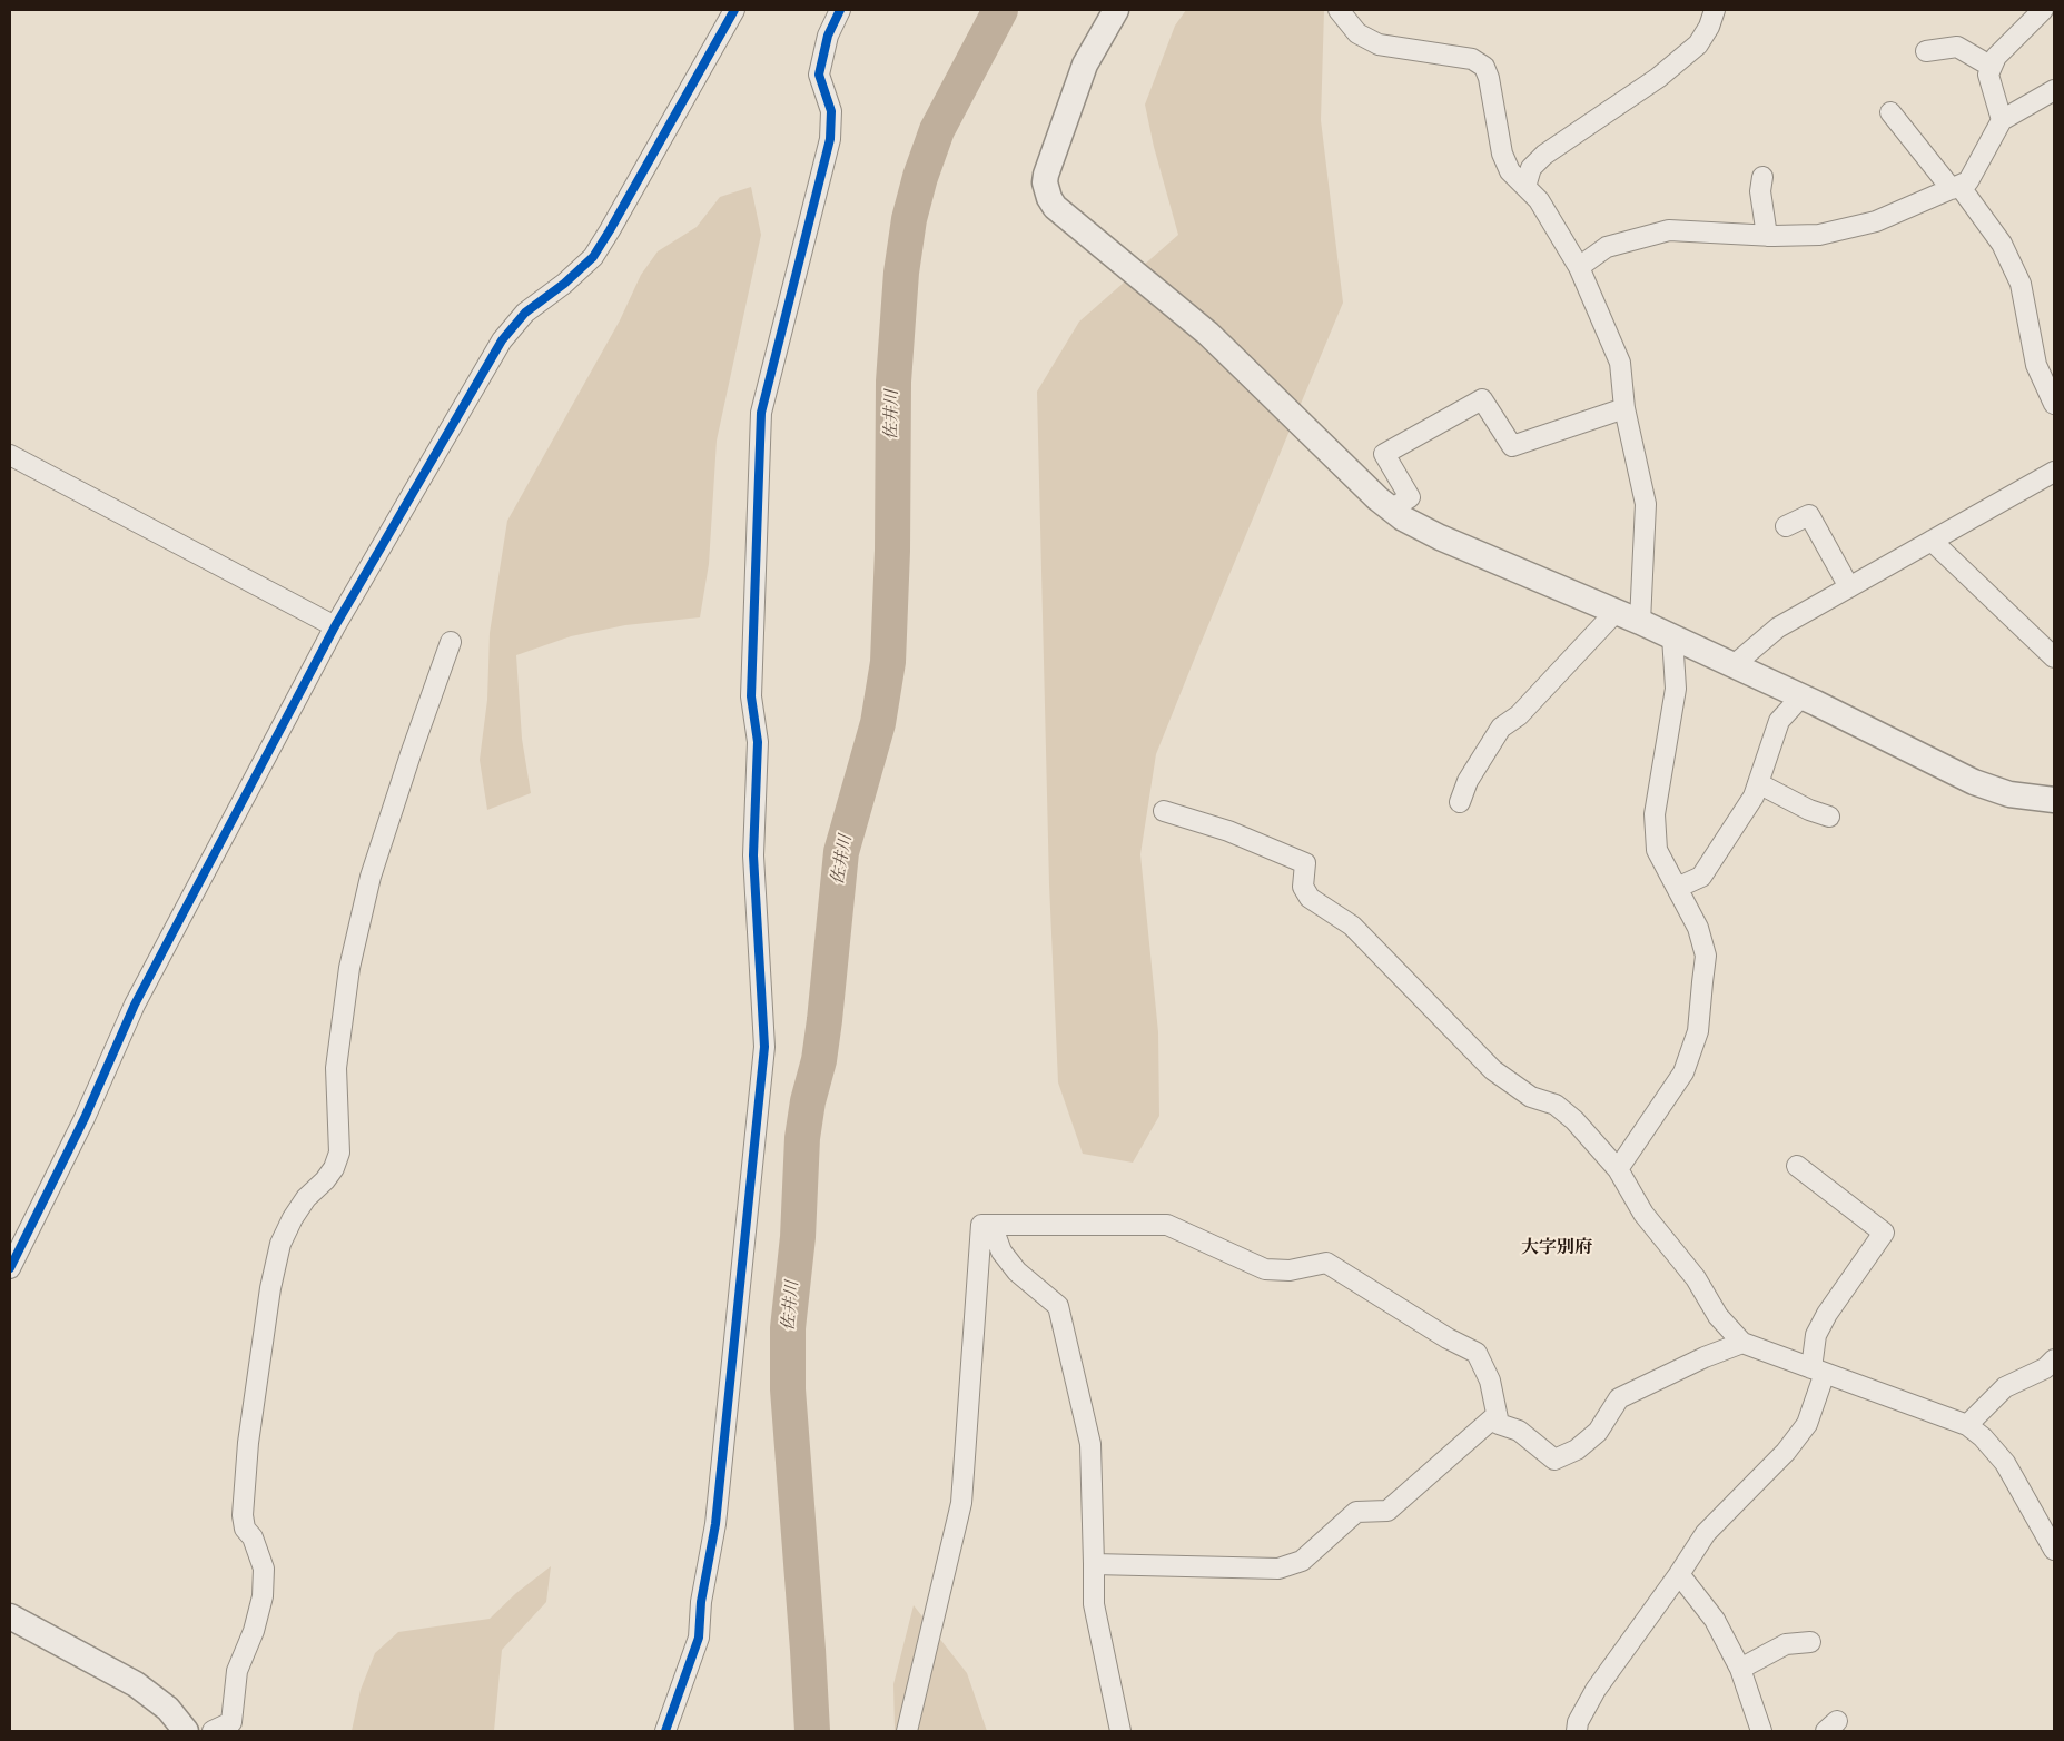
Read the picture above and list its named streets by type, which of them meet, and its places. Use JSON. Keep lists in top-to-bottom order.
{
  "districts": ["大字別府"],
  "water": ["佐井川"]
}
